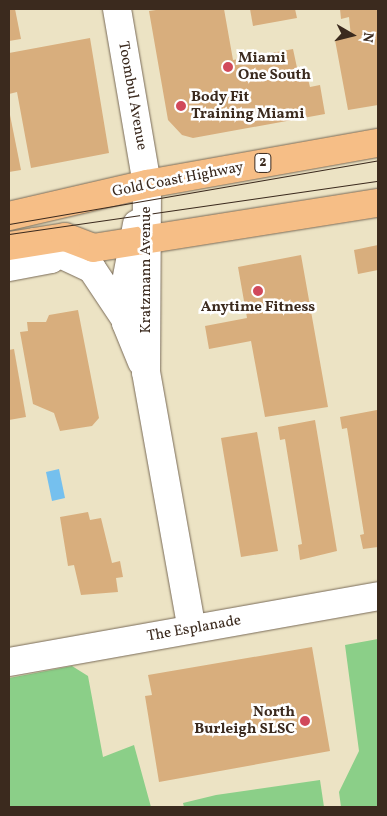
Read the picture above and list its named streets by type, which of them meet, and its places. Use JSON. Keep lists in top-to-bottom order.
{
  "streets": {
    "highway": ["2", "Gold Coast Highway"],
    "street": ["Toombul Avenue", "Kratzmann Avenue", "The Esplanade"]
  },
  "crossings": [
    ["Toombul Avenue", "Gold Coast Highway"],
    ["Toombul Avenue", "Kratzmann Avenue"],
    ["Gold Coast Highway", "Kratzmann Avenue"],
    ["Kratzmann Avenue", "The Esplanade"]
  ],
  "places": [
    "Miami One South",
    "Body Fit Training Miami",
    "Anytime Fitness",
    "North Burleigh SLSC"
  ],
  "north": "right"
}
